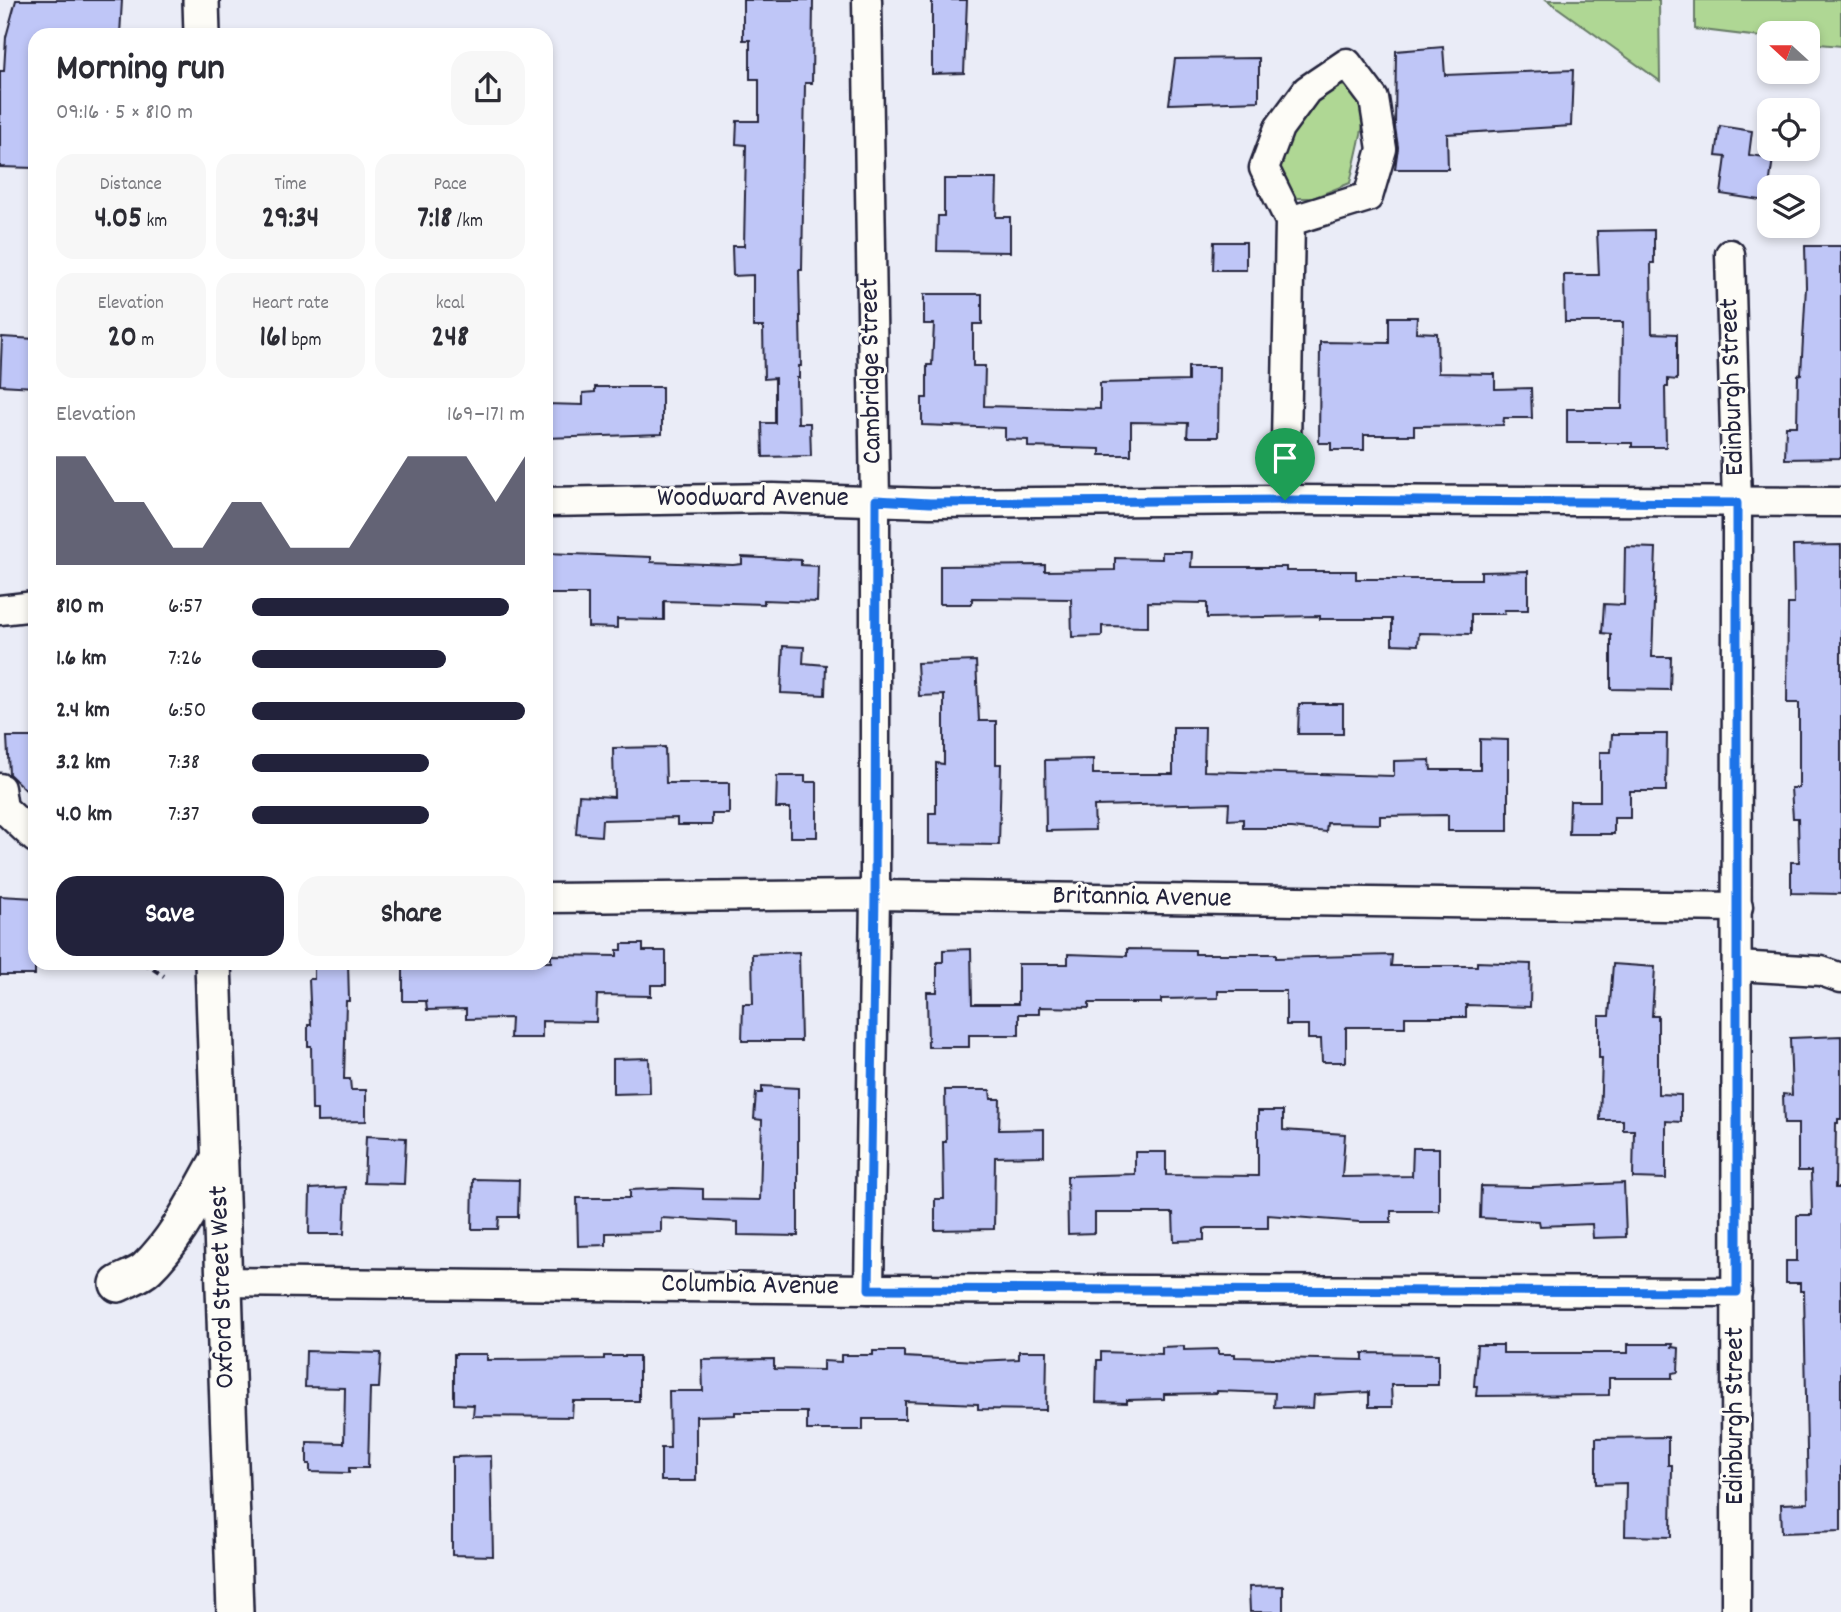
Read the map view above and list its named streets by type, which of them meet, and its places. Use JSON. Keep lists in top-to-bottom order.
{
  "streets": {
    "main road": ["Oxford Street West"],
    "street": [
      "Cambridge Street",
      "Edinburgh Street",
      "Woodward Avenue",
      "Britannia Avenue",
      "Columbia Avenue"
    ]
  },
  "crossings": [
    ["Cambridge Street", "Woodward Avenue"],
    ["Cambridge Street", "Britannia Avenue"],
    ["Cambridge Street", "Columbia Avenue"],
    ["Edinburgh Street", "Woodward Avenue"],
    ["Edinburgh Street", "Britannia Avenue"],
    ["Edinburgh Street", "Columbia Avenue"],
    ["Oxford Street West", "Columbia Avenue"]
  ],
  "north": "left",
  "page": {
    "heading": ["Morning run", "09:16 · 5 × 810 m"],
    "stats": [
      ["Distance", "4.05 km"],
      ["Time", "29:34"],
      ["Pace", "7:18 /km"],
      ["Elevation", "20 m"],
      ["Heart rate", "161 bpm"],
      ["kcal", "248"]
    ],
    "chart": ["Elevation", "169–171 m"],
    "list": [
      {
        "name": "810 m",
        "note": "6:57"
      },
      {
        "name": "1.6 km",
        "note": "7:26"
      },
      {
        "name": "2.4 km",
        "note": "6:50"
      },
      {
        "name": "3.2 km",
        "note": "7:38"
      },
      {
        "name": "4.0 km",
        "note": "7:37"
      }
    ],
    "buttons": ["Save", "Share"]
  }
}
